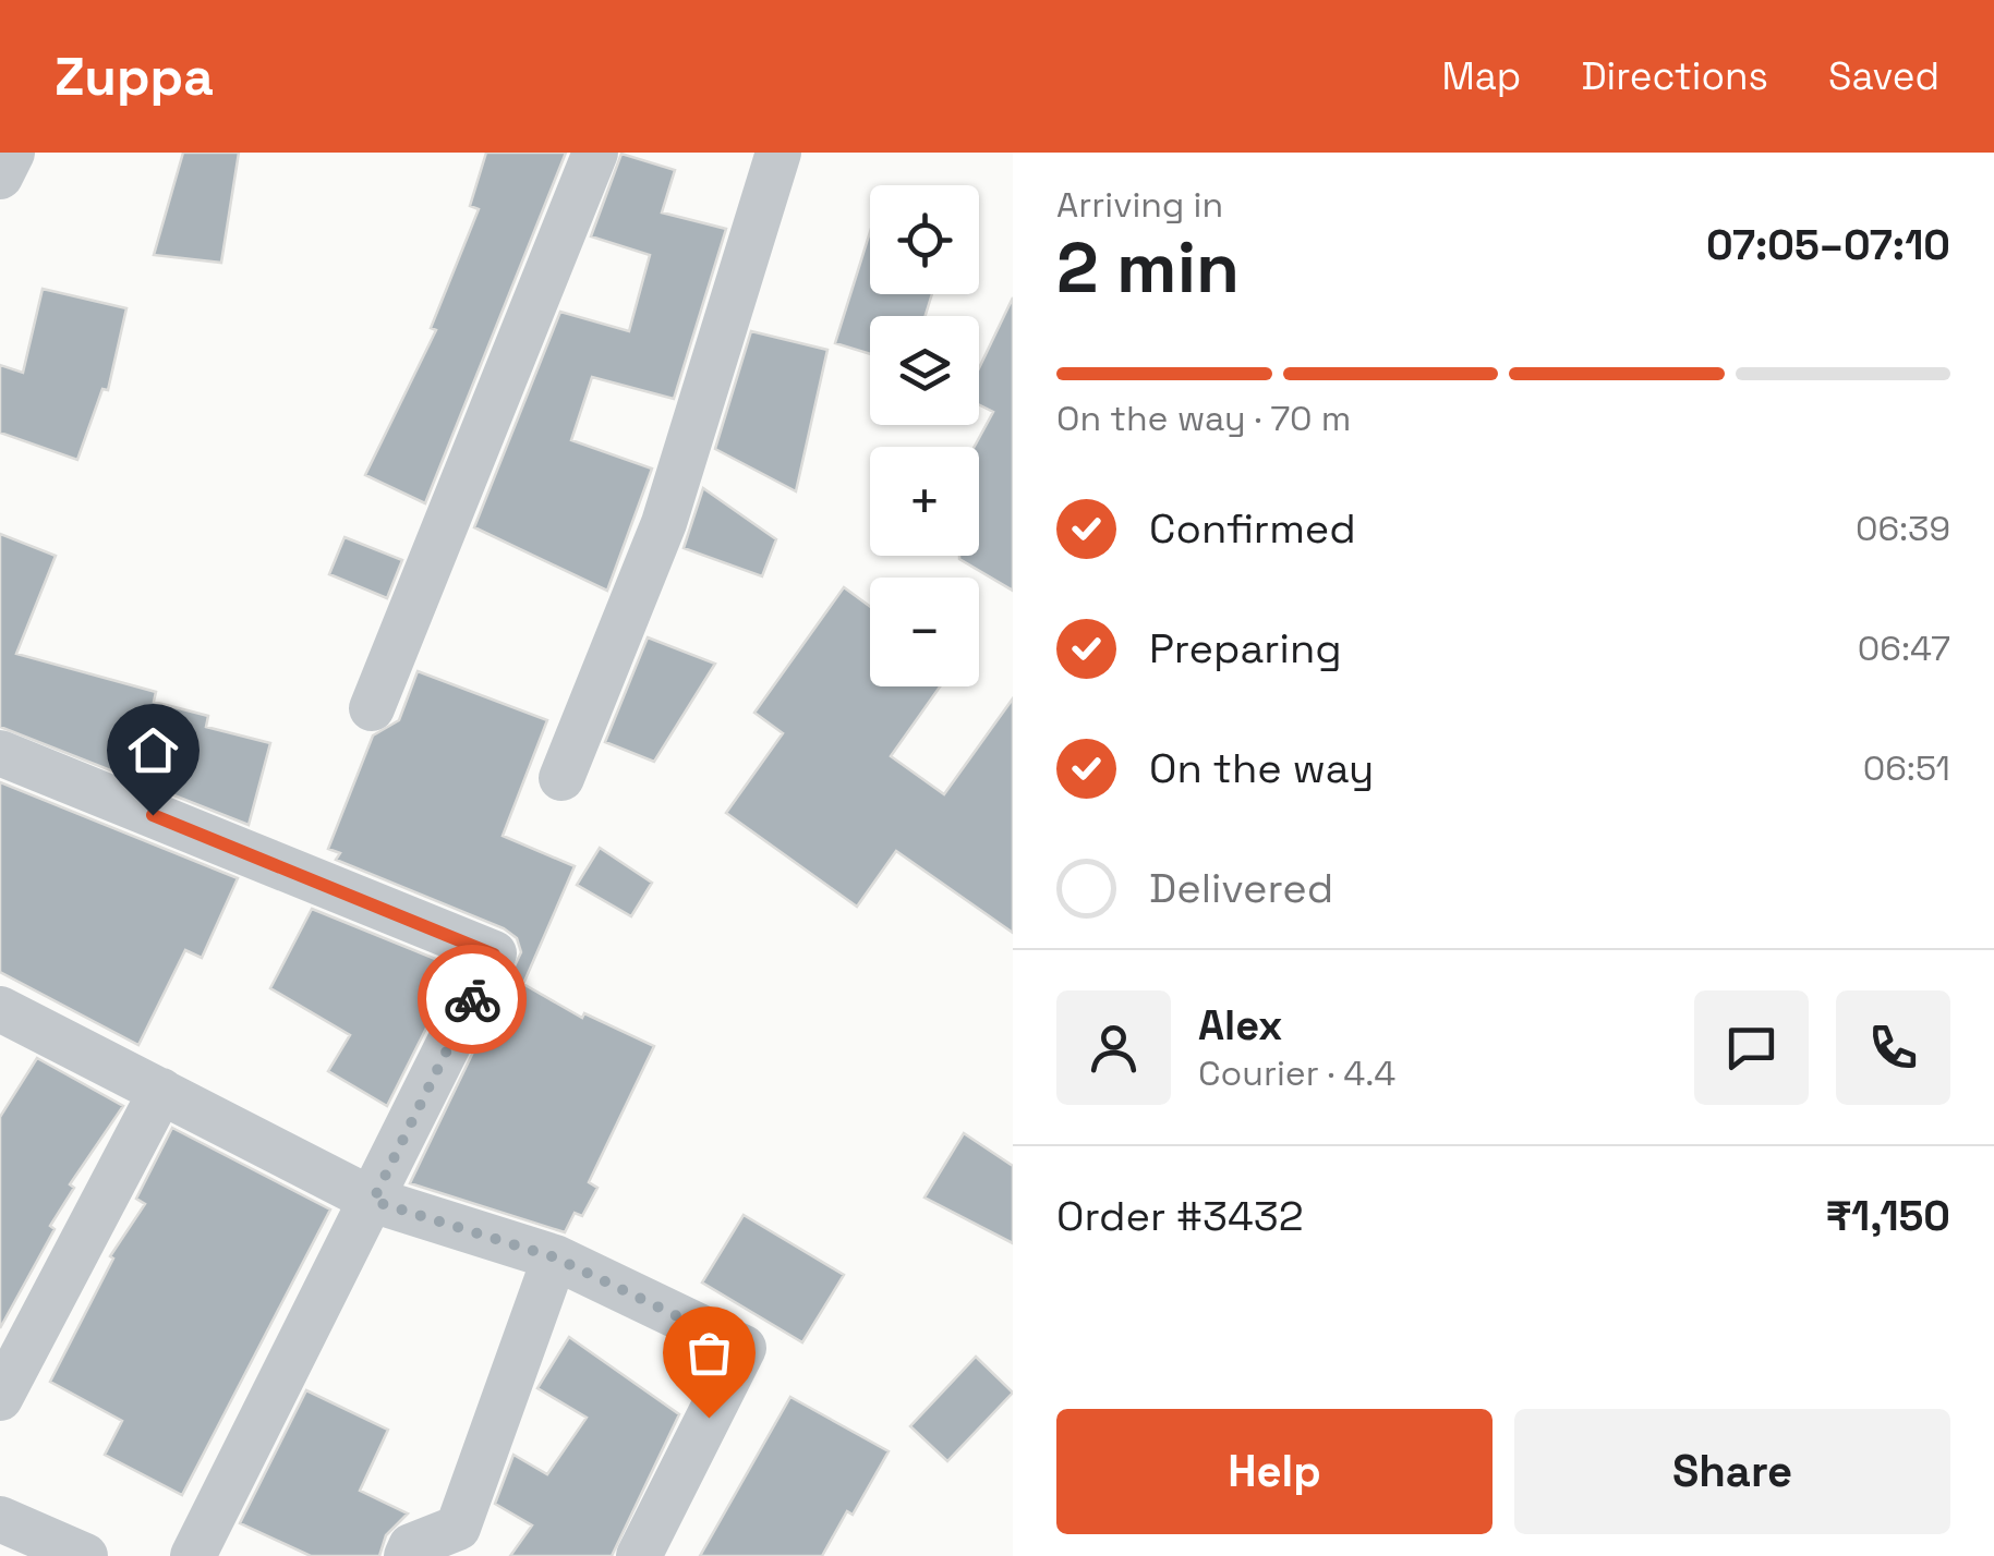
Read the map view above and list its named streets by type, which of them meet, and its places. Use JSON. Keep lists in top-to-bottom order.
{
  "page": {
    "header": "Zuppa",
    "nav": ["Map", "Directions", "Saved"],
    "heading": ["2 min", "Arriving in", "07:05–07:10"],
    "panel": [
      "Alex",
      "Courier · 4.4",
      "Order #3432",
      "₹1,150"
    ],
    "map_buttons": ["+", "−"],
    "bar": "On the way · 70 m",
    "list": [
      ["Confirmed", "06:39"],
      ["Preparing", "06:47"],
      ["On the way", "06:51"],
      "Delivered"
    ],
    "buttons": ["Help", "Share"]
  }
}
